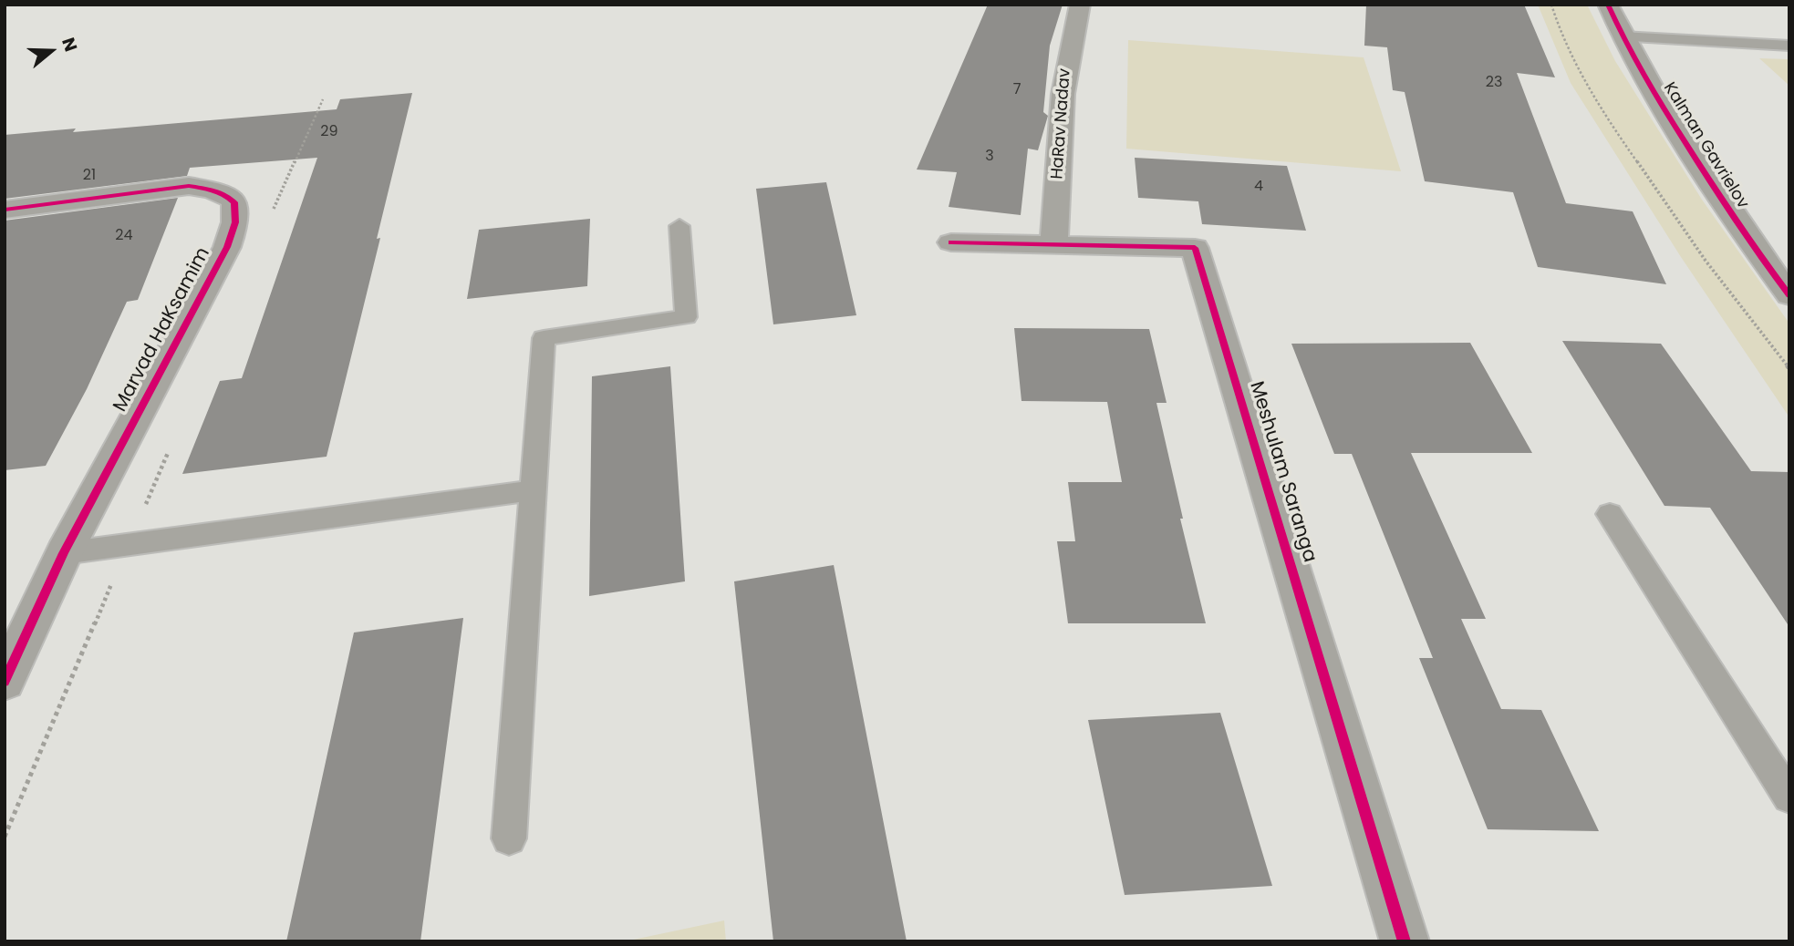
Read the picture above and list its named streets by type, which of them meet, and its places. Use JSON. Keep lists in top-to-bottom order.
{
  "streets": {
    "street": [
      "HaRav Nadav",
      "Kalman Gavrielov",
      "Marvad HaKsamim",
      "Meshulam Saranga"
    ]
  },
  "crossings": [
    ["HaRav Nadav", "Meshulam Saranga"]
  ],
  "house_numbers": [
    "23",
    "7",
    "29",
    "3",
    "21",
    "4",
    "24"
  ],
  "north": "right"
}
